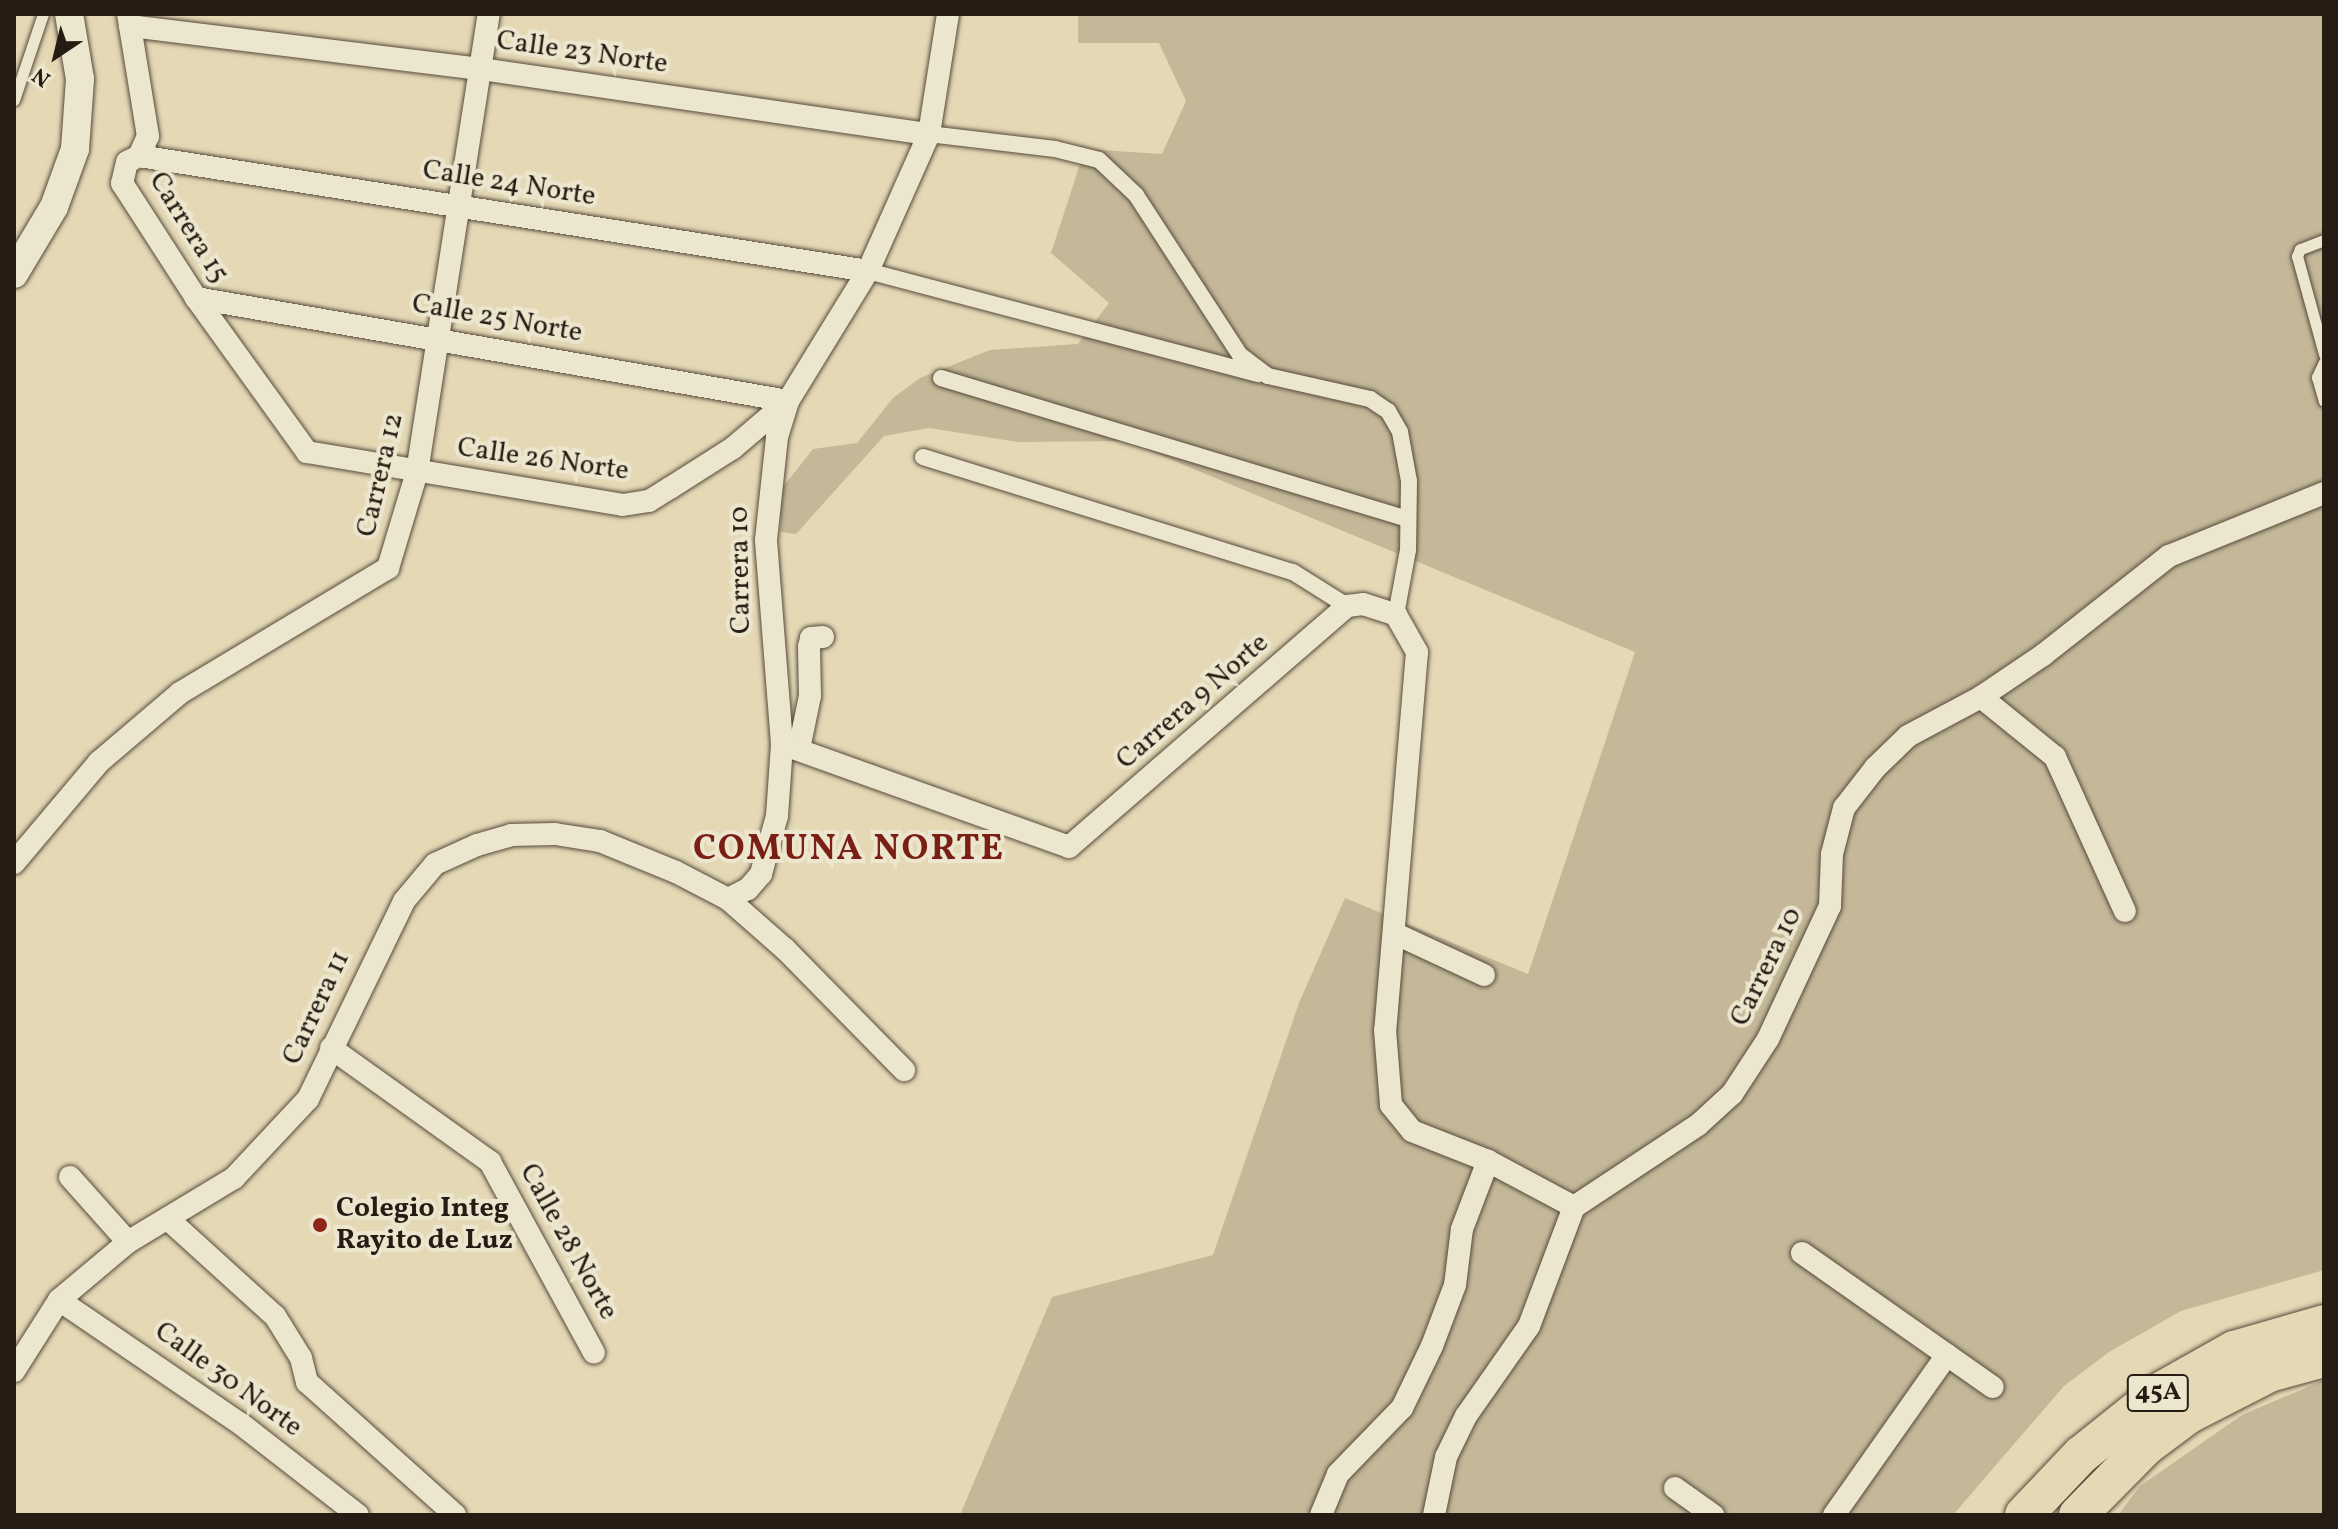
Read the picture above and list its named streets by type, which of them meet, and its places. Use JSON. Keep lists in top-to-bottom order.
{
  "streets": {
    "highway": ["45A"],
    "street": [
      "Calle 23 Norte",
      "Calle 24 Norte",
      "Carrera 15",
      "Calle 25 Norte",
      "Calle 26 Norte",
      "Carrera 12",
      "Carrera 10",
      "Carrera 9 Norte",
      "Carrera 11",
      "Calle 28 Norte",
      "Calle 30 Norte"
    ]
  },
  "crossings": [
    ["Calle 23 Norte", "Carrera 15"],
    ["Calle 23 Norte", "Carrera 12"],
    ["Calle 23 Norte", "Carrera 10"],
    ["Calle 24 Norte", "Carrera 15"],
    ["Calle 24 Norte", "Carrera 12"],
    ["Calle 24 Norte", "Carrera 10"],
    ["Carrera 15", "Calle 25 Norte"],
    ["Carrera 15", "Calle 26 Norte"],
    ["Calle 25 Norte", "Calle 26 Norte"],
    ["Calle 25 Norte", "Carrera 12"],
    ["Calle 25 Norte", "Carrera 10"],
    ["Calle 26 Norte", "Carrera 12"],
    ["Calle 26 Norte", "Carrera 10"],
    ["Carrera 10", "Carrera 9 Norte"],
    ["Carrera 10", "Carrera 11"],
    ["Carrera 11", "Calle 28 Norte"],
    ["Carrera 11", "Calle 30 Norte"]
  ],
  "districts": ["COMUNA NORTE"],
  "places": ["Colegio Integ Rayito de Luz"],
  "north": "bottom left"
}
